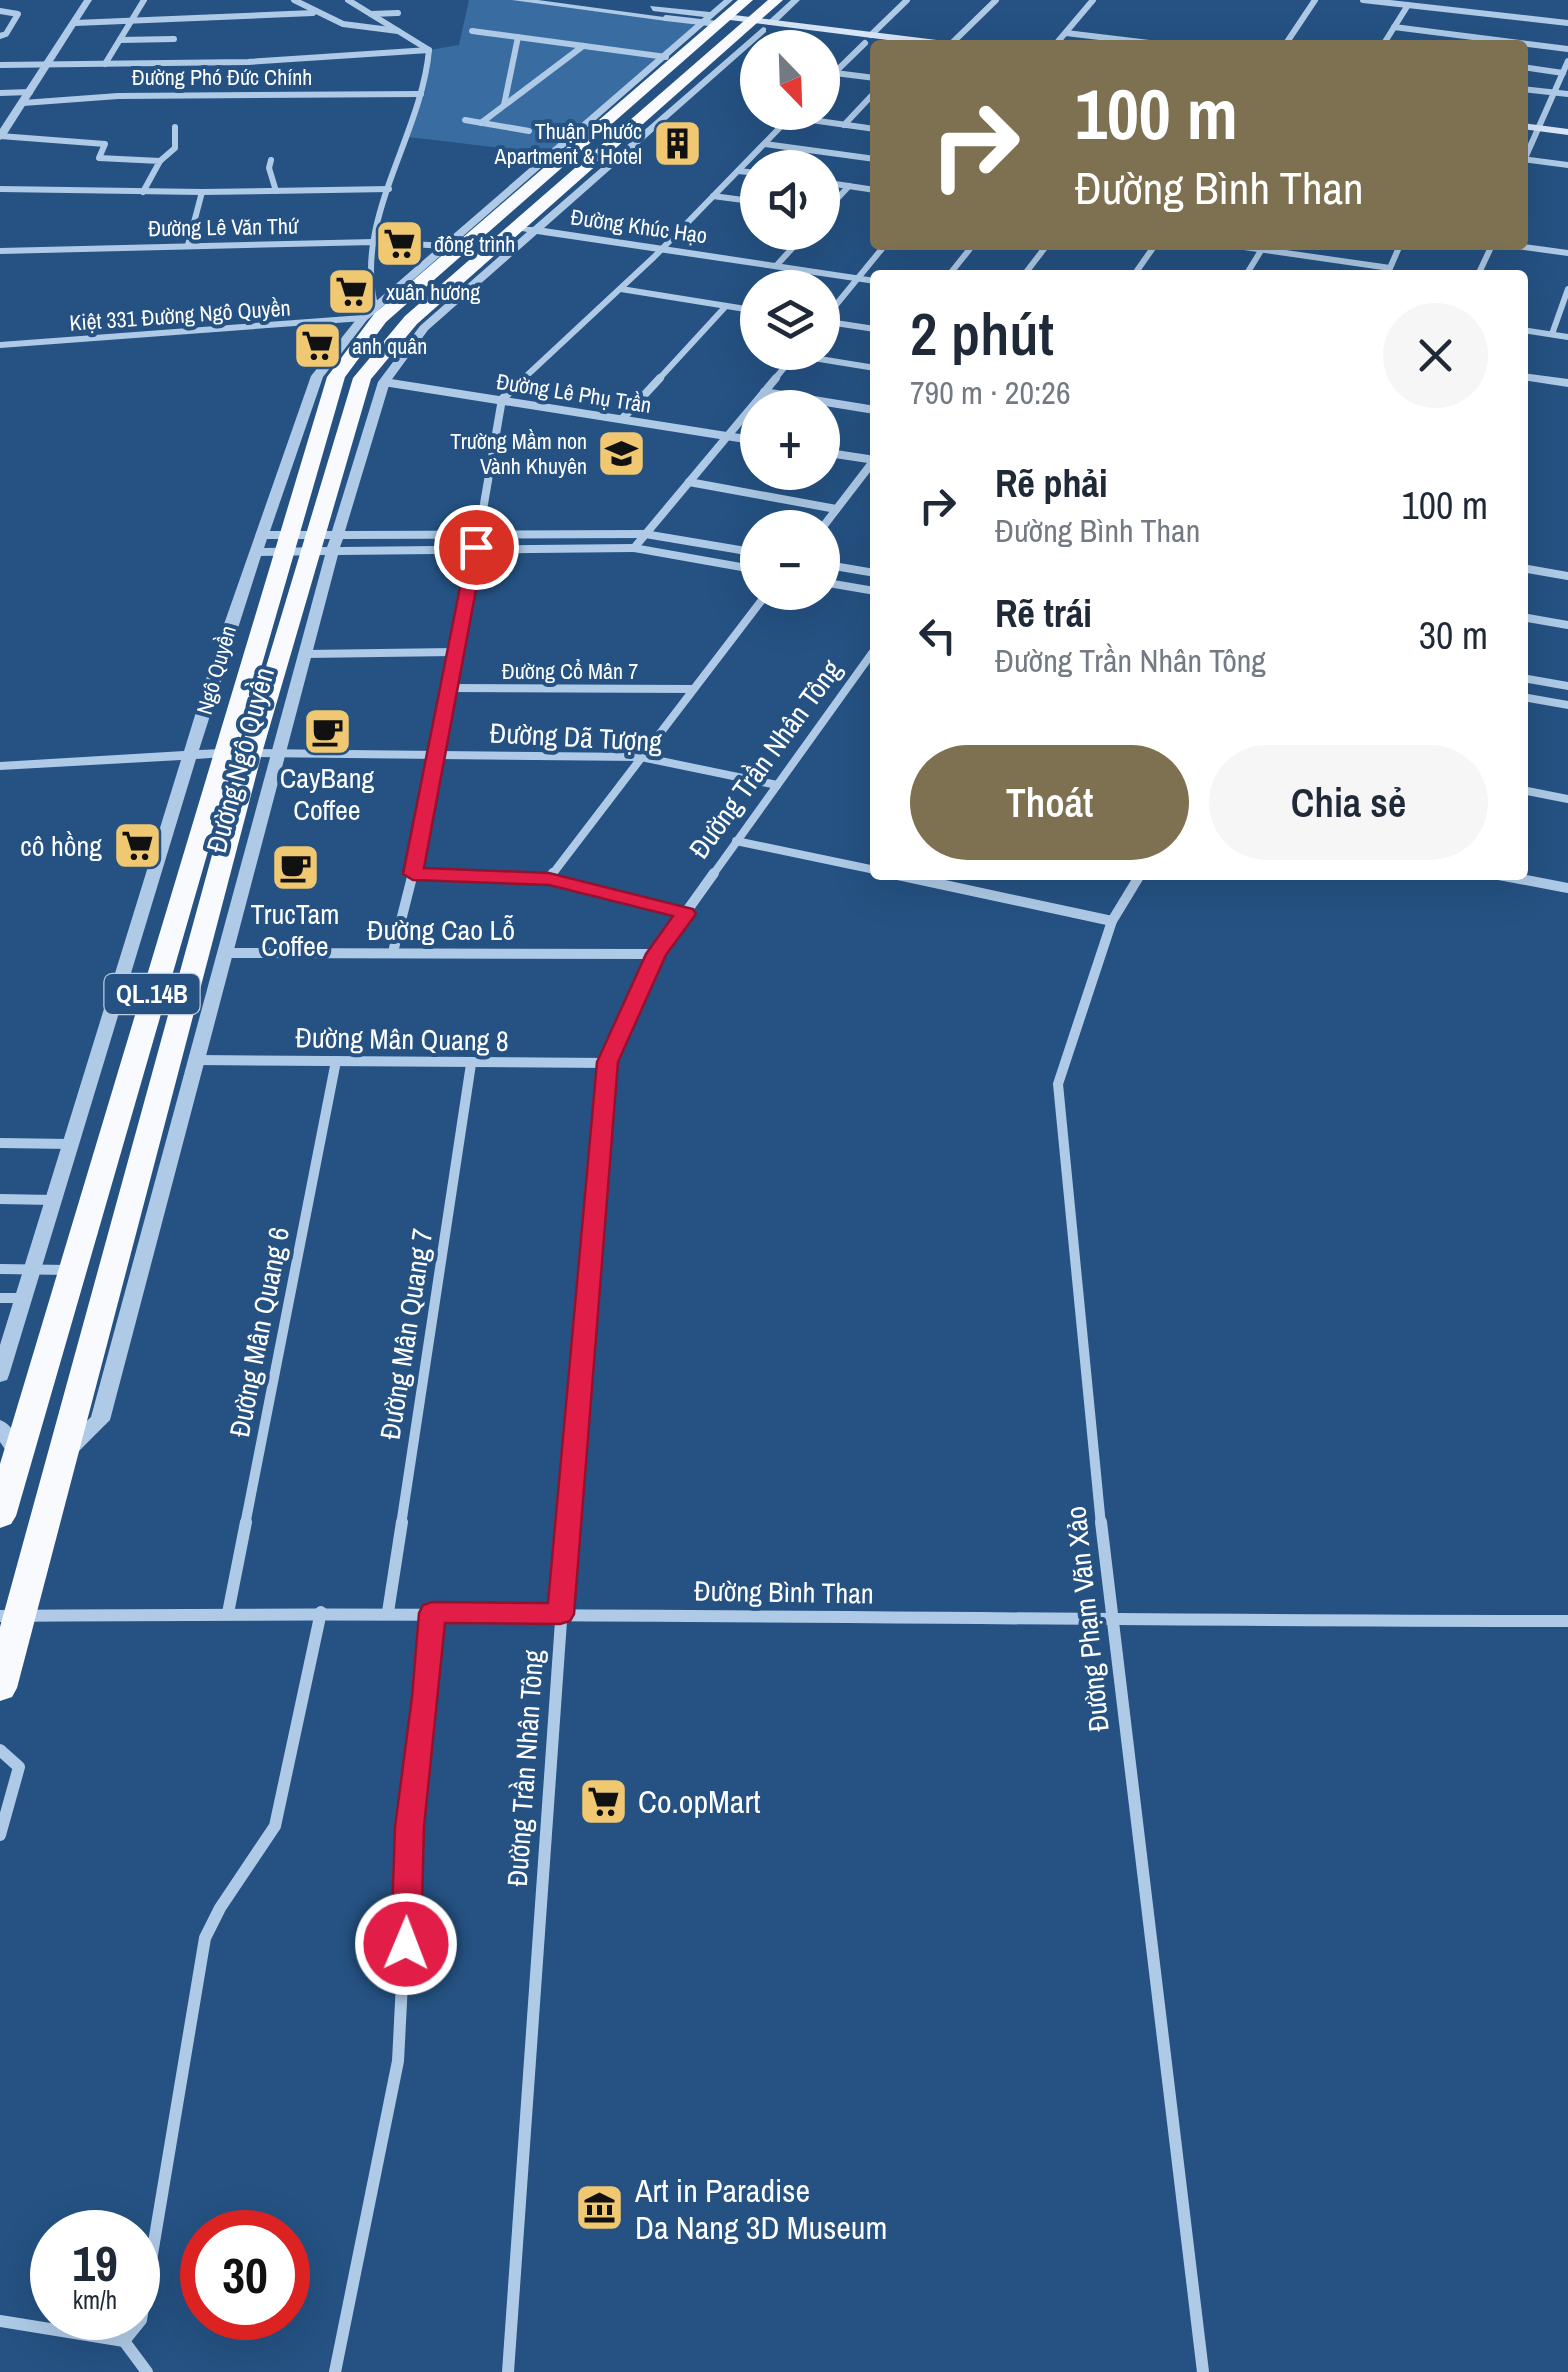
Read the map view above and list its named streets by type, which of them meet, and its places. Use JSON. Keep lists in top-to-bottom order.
{
  "streets": {
    "highway": ["Ngô Quyền", "QL.14B"],
    "street": [
      "Đường Phó Đức Chính",
      "Đường Khúc Hạo",
      "Đường Lê Văn Thứ",
      "Kiệt 331 Đường Ngô Quyền",
      "Đường Lê Phụ Trần",
      "Đường Cổ Mân 7",
      "Đường Dã Tượng",
      "Đường Trần Nhân Tông",
      "Đường Ngô Quyền",
      "Đường Cao Lỗ",
      "Đường Mân Quang 8",
      "Đường Mân Quang 6",
      "Đường Mân Quang 7",
      "Đường Bình Than",
      "Đường Phạm Văn Xảo"
    ]
  },
  "crossings": [
    ["Đường Khúc Hạo", "Ngô Quyền"],
    ["Đường Khúc Hạo", "Đường Ngô Quyền"],
    ["Đường Lê Văn Thứ", "Đường Ngô Quyền"],
    ["Kiệt 331 Đường Ngô Quyền", "Ngô Quyền"],
    ["Kiệt 331 Đường Ngô Quyền", "Đường Ngô Quyền"],
    ["Đường Lê Phụ Trần", "Đường Ngô Quyền"],
    ["Ngô Quyền", "Đường Dã Tượng"],
    ["Ngô Quyền", "Đường Ngô Quyền"],
    ["Ngô Quyền", "QL.14B"],
    ["Đường Dã Tượng", "Đường Trần Nhân Tông"],
    ["Đường Dã Tượng", "Đường Ngô Quyền"],
    ["Đường Trần Nhân Tông", "Đường Cao Lỗ"],
    ["Đường Trần Nhân Tông", "Đường Mân Quang 8"],
    ["Đường Trần Nhân Tông", "Đường Bình Than"],
    ["Đường Ngô Quyền", "Đường Cao Lỗ"],
    ["Đường Ngô Quyền", "QL.14B"],
    ["Đường Ngô Quyền", "Đường Mân Quang 8"],
    ["QL.14B", "Đường Bình Than"],
    ["Đường Mân Quang 8", "Đường Mân Quang 6"],
    ["Đường Mân Quang 8", "Đường Mân Quang 7"],
    ["Đường Mân Quang 6", "Đường Bình Than"],
    ["Đường Mân Quang 7", "Đường Bình Than"],
    ["Đường Bình Than", "Đường Phạm Văn Xảo"]
  ],
  "places": {
    "building": ["Thuận Phước Apartment & Hotel"],
    "supermarket": [
      "đông trình",
      "xuân hương",
      "anh quân",
      "cô hồng",
      "Co.opMart"
    ],
    "school or university": ["Trường Mầm non Vành Khuyên"],
    "cafe": ["CayBang Coffee", "TrucTam Coffee"],
    "museum": ["Art in Paradise Da Nang 3D Museum"]
  },
  "north": "bottom right",
  "page": {
    "map_buttons": ["+", "−"],
    "turn": ["100 m", "Đường Bình Than"],
    "heading": ["2 phút", "790 m · 20:26"],
    "list": [
      {
        "name": "Rẽ phải",
        "note": "Đường Bình Than",
        "value": "100 m"
      },
      {
        "name": "Rẽ trái",
        "note": "Đường Trần Nhân Tông",
        "value": "30 m"
      }
    ],
    "buttons": ["Thoát", "Chia sẻ"],
    "speed": "19 km/h",
    "limit": "30"
  }
}
